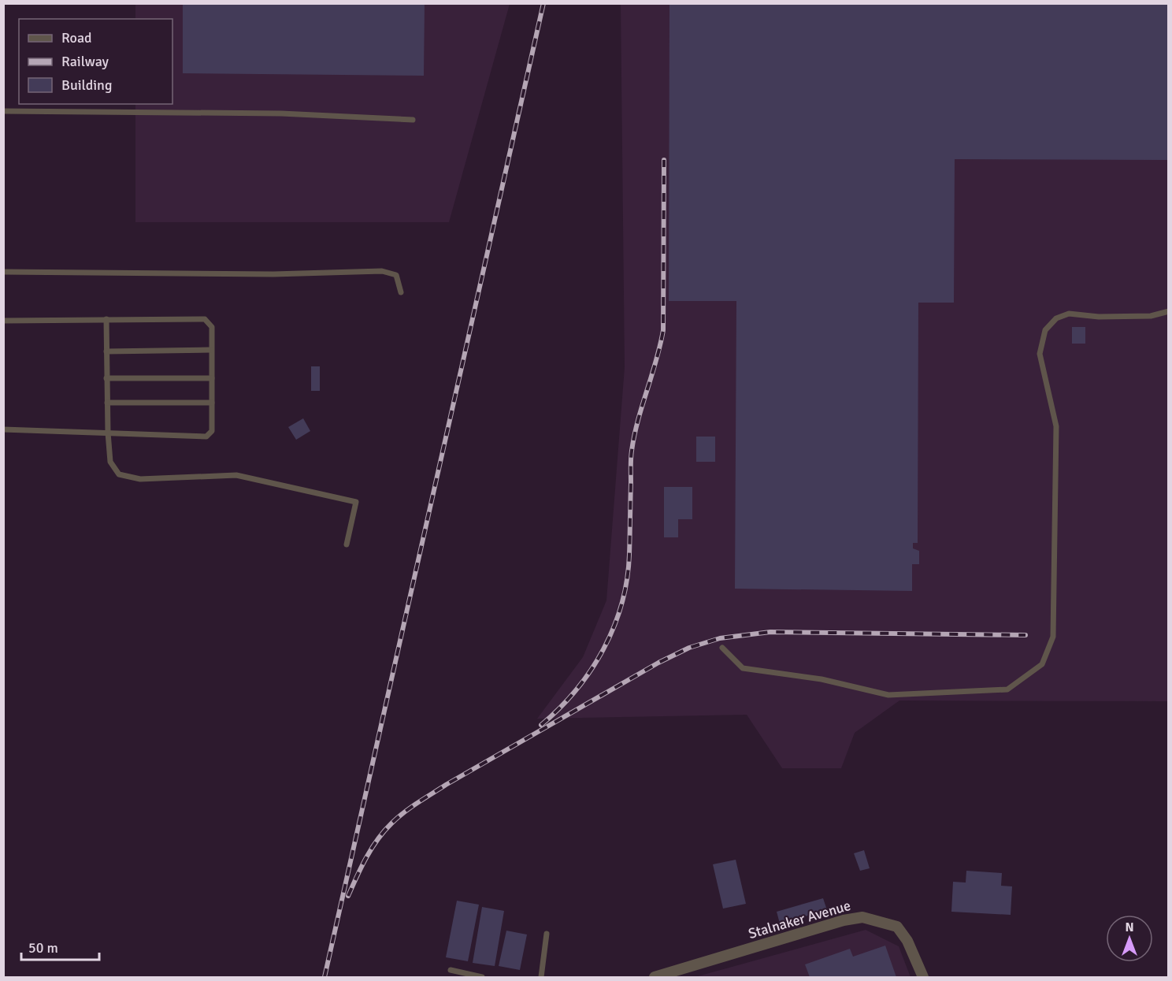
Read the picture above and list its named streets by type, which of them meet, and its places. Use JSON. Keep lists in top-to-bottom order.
{
  "streets": {
    "street": ["Stalnaker Avenue"]
  },
  "legend": ["Road", "Railway", "Building"],
  "scale_bar": "50 m",
  "north": "top"
}
